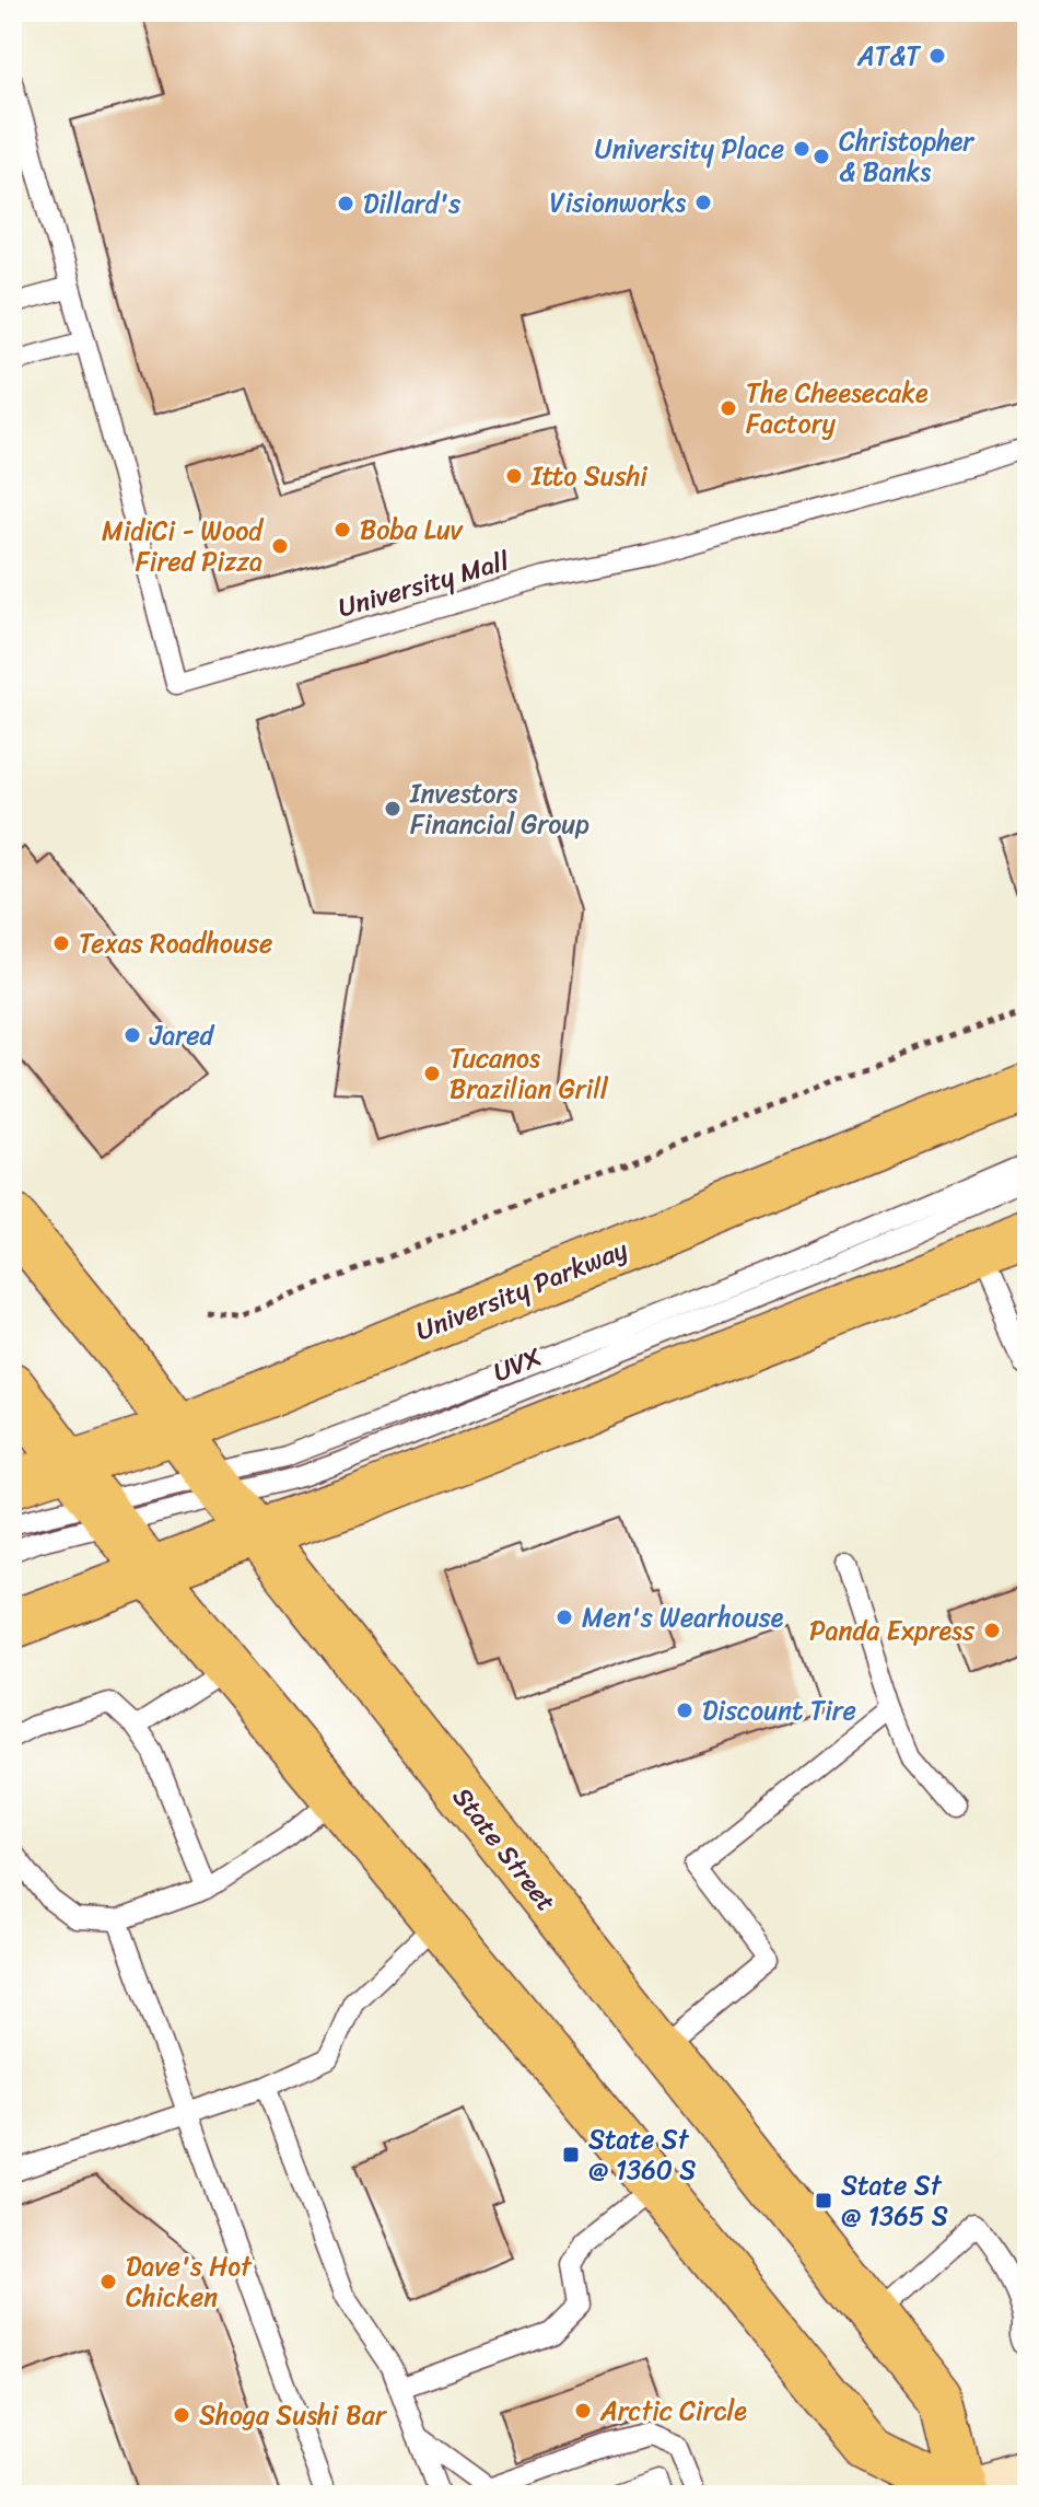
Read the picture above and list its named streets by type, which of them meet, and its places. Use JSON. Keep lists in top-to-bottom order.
{
  "streets": {
    "main road": ["University Parkway", "State Street"],
    "lane": ["University Mall", "UVX"]
  },
  "crossings": [
    ["University Parkway", "State Street"],
    ["UVX", "State Street"]
  ],
  "places": {
    "other": [
      "AT&T",
      "University Place",
      "Christopher & Banks",
      "Visionworks",
      "Dillard's",
      "The Cheesecake Factory",
      "Itto Sushi",
      "Boba Luv",
      "MidiCi - Wood Fired Pizza",
      "Investors Financial Group",
      "Texas Roadhouse",
      "Jared",
      "Tucanos Brazilian Grill",
      "Men's Wearhouse",
      "Panda Express",
      "Discount Tire",
      "Dave's Hot Chicken",
      "Arctic Circle",
      "Shoga Sushi Bar"
    ],
    "transit": ["State St @ 1360 S", "State St @ 1365 S"]
  }
}
